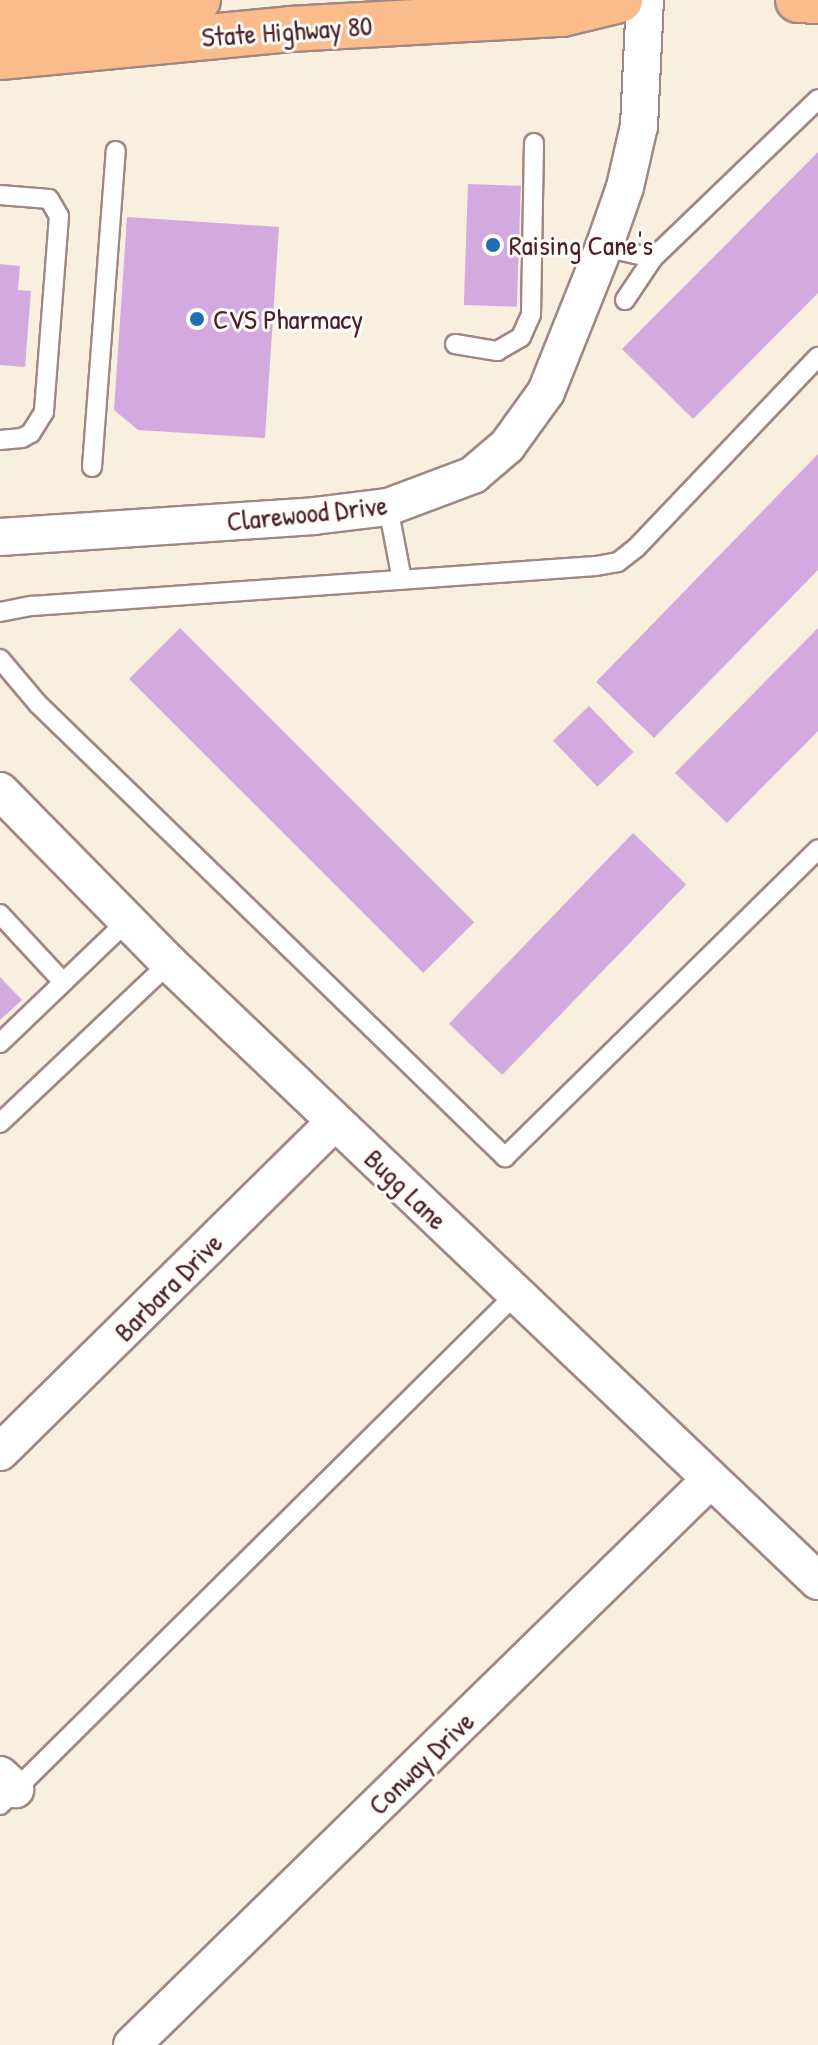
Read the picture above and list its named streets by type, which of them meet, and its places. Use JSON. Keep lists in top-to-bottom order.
{
  "streets": {
    "main road": ["State Highway 80"],
    "street": [
      "Clarewood Drive",
      "Bugg Lane",
      "Barbara Drive",
      "Conway Drive"
    ]
  },
  "crossings": [
    ["Bugg Lane", "Barbara Drive"],
    ["Bugg Lane", "Conway Drive"]
  ],
  "places": ["Raising Cane's", "CVS Pharmacy"]
}
